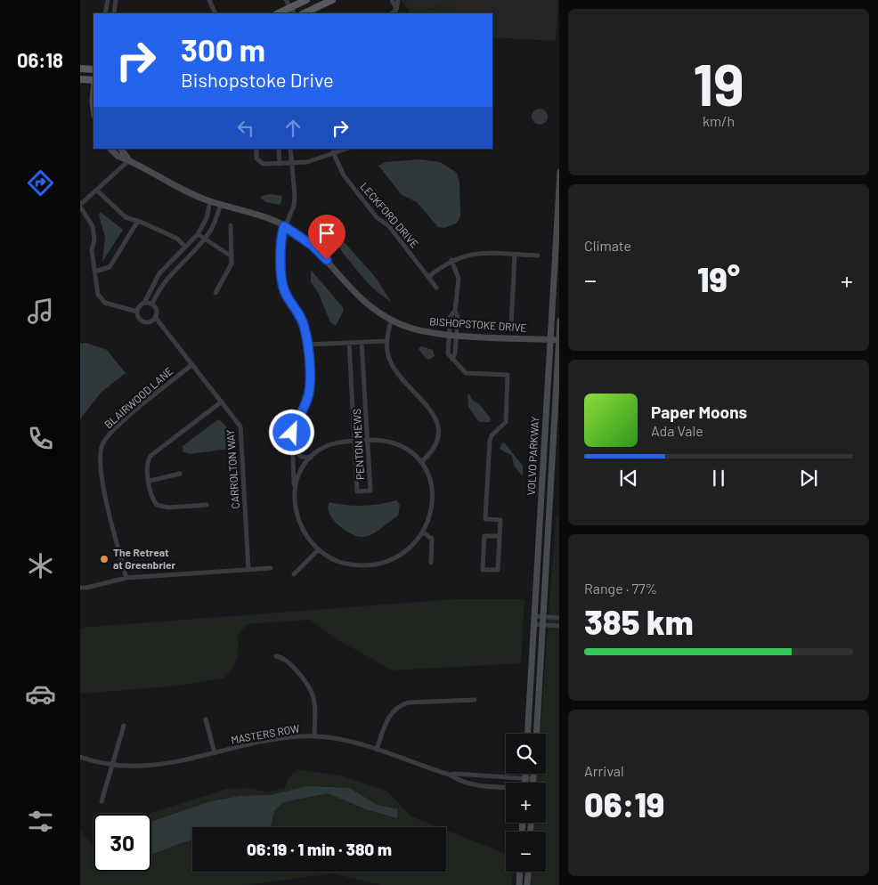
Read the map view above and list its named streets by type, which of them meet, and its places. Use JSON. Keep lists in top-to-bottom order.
{
  "streets": {
    "main road": ["BISHOPSTOKE DRIVE", "VOLVO PARKWAY"],
    "street": [
      "LECKFORD DRIVE",
      "BLAIRWOOD LANE",
      "PENTON MEWS",
      "CARROLTON WAY",
      "MASTERS ROW"
    ]
  },
  "crossings": [
    ["BISHOPSTOKE DRIVE", "VOLVO PARKWAY"],
    ["BLAIRWOOD LANE", "CARROLTON WAY"]
  ],
  "places": ["The Retreat at Greenbrier"],
  "page": {
    "tabs": "06:18",
    "tile": [
      ["19", "km/h"],
      "Climate",
      ["Range · 77%", "385 km"],
      ["Arrival", "06:19"]
    ],
    "turn": ["300 m", "Bishopstoke Drive"],
    "heat": ["−", "19°", "+"],
    "song": ["Paper Moons", "Ada Vale"],
    "map_buttons": ["+", "−"],
    "limit": "30",
    "trip": "06:19 · 1 min · 380 m"
  }
}
